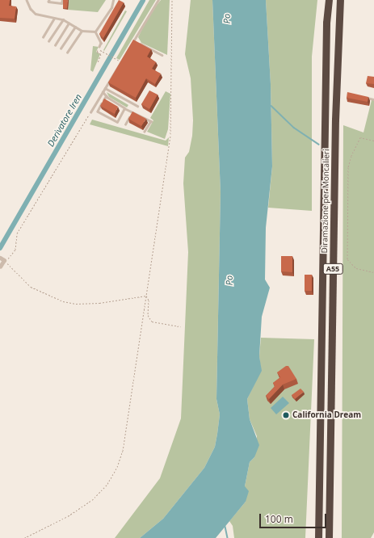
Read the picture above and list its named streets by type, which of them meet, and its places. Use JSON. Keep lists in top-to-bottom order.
{
  "streets": {
    "highway": ["Diramazione per Moncalieri", "A55"]
  },
  "water": ["Po", "Derivatore Iren"],
  "places": ["California Dream"],
  "scale_bar": "100 m"
}
